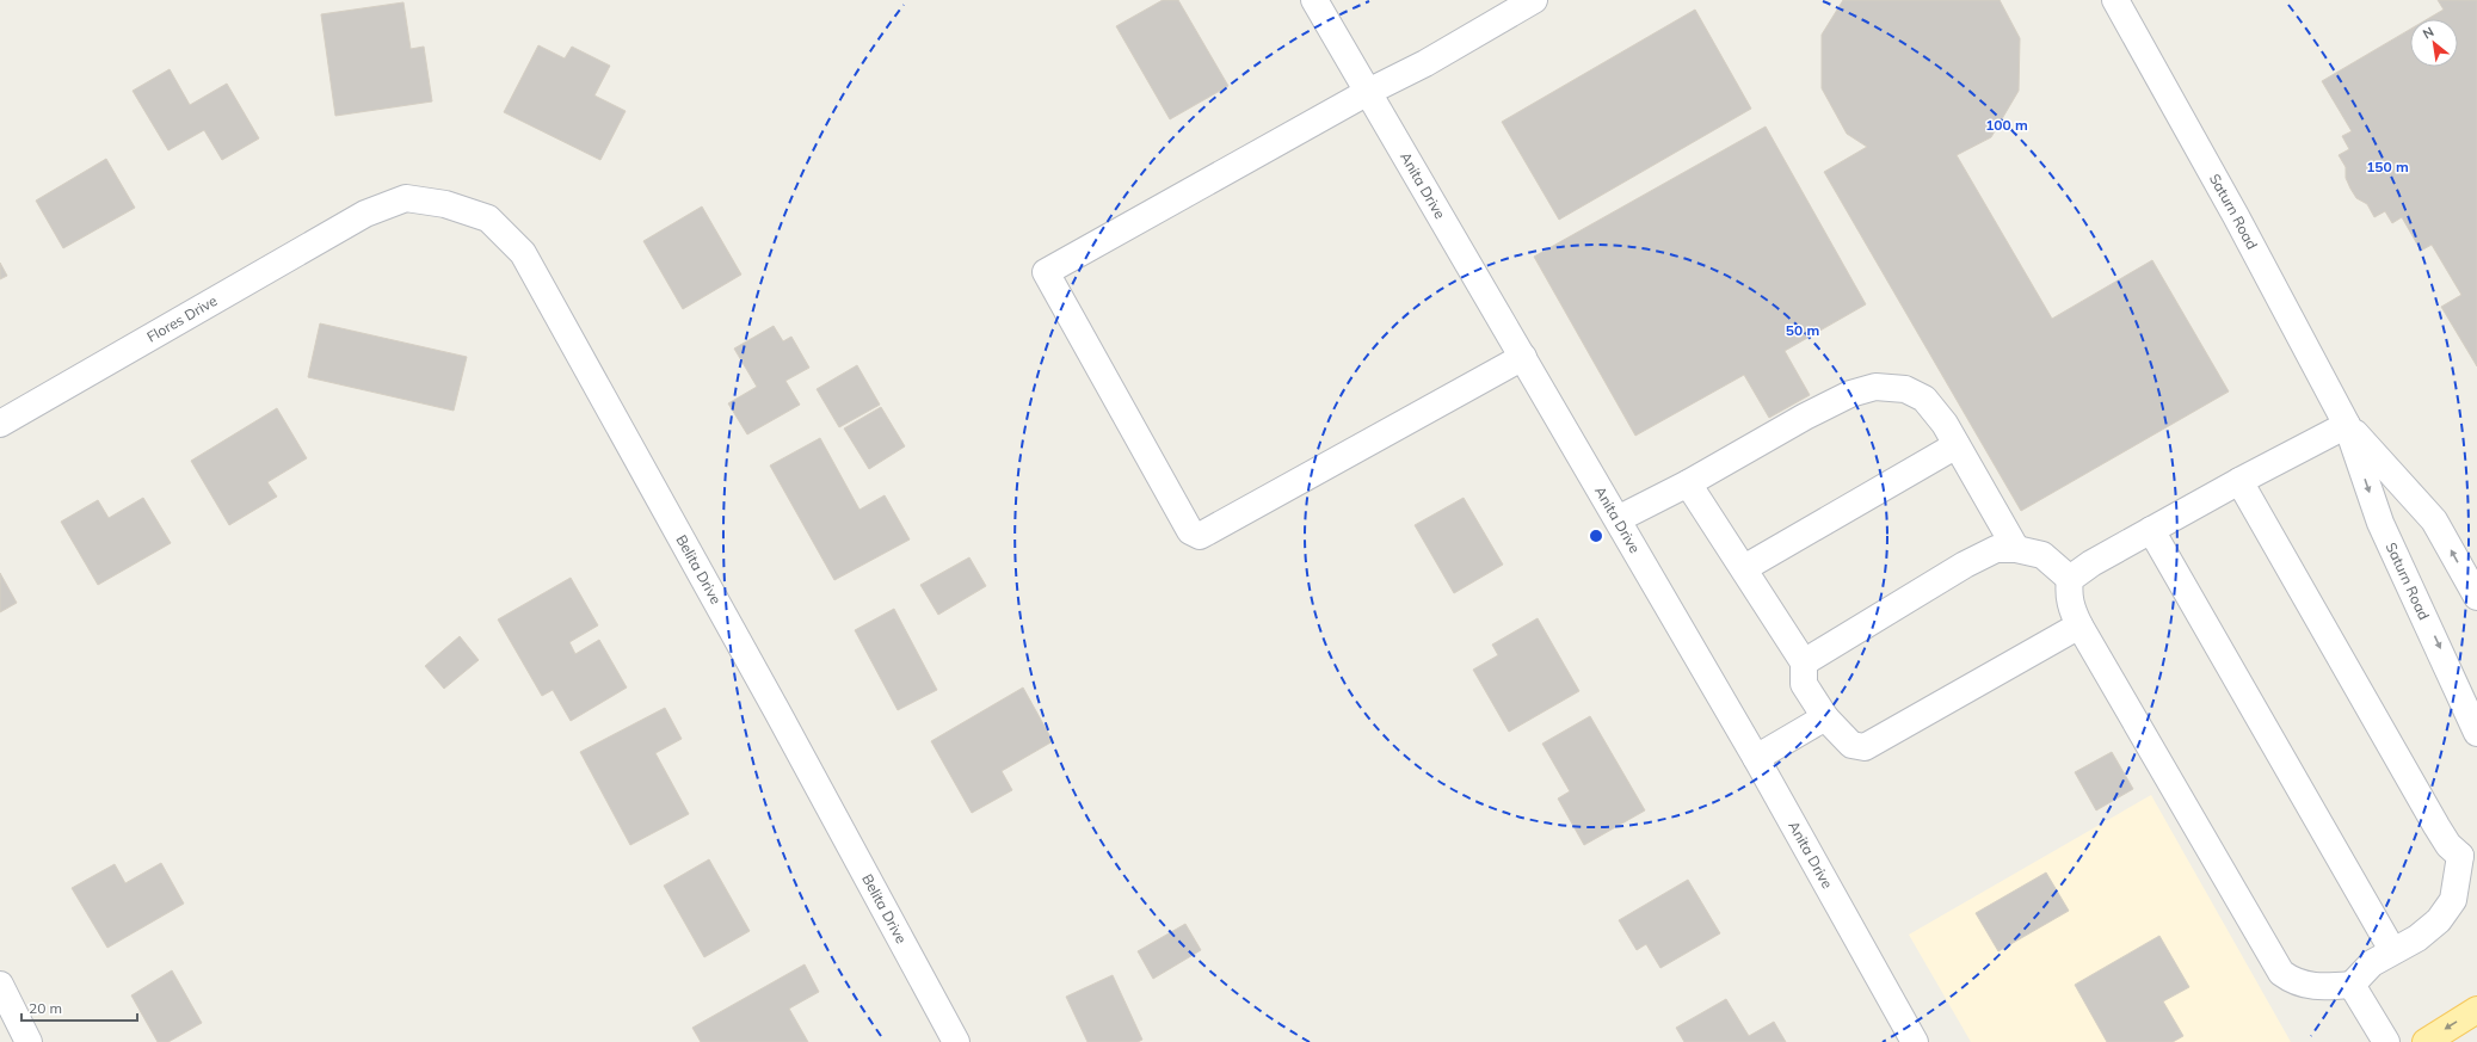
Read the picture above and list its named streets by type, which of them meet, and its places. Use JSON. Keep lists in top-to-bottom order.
{
  "streets": {
    "street": [
      "Anita Drive",
      "Saturn Road",
      "Flores Drive",
      "Belita Drive"
    ]
  },
  "crossings": [
    ["Flores Drive", "Belita Drive"]
  ],
  "scale_bar": "20 m",
  "north": "top left",
  "rings": ["100 m", "150 m", "50 m"]
}
